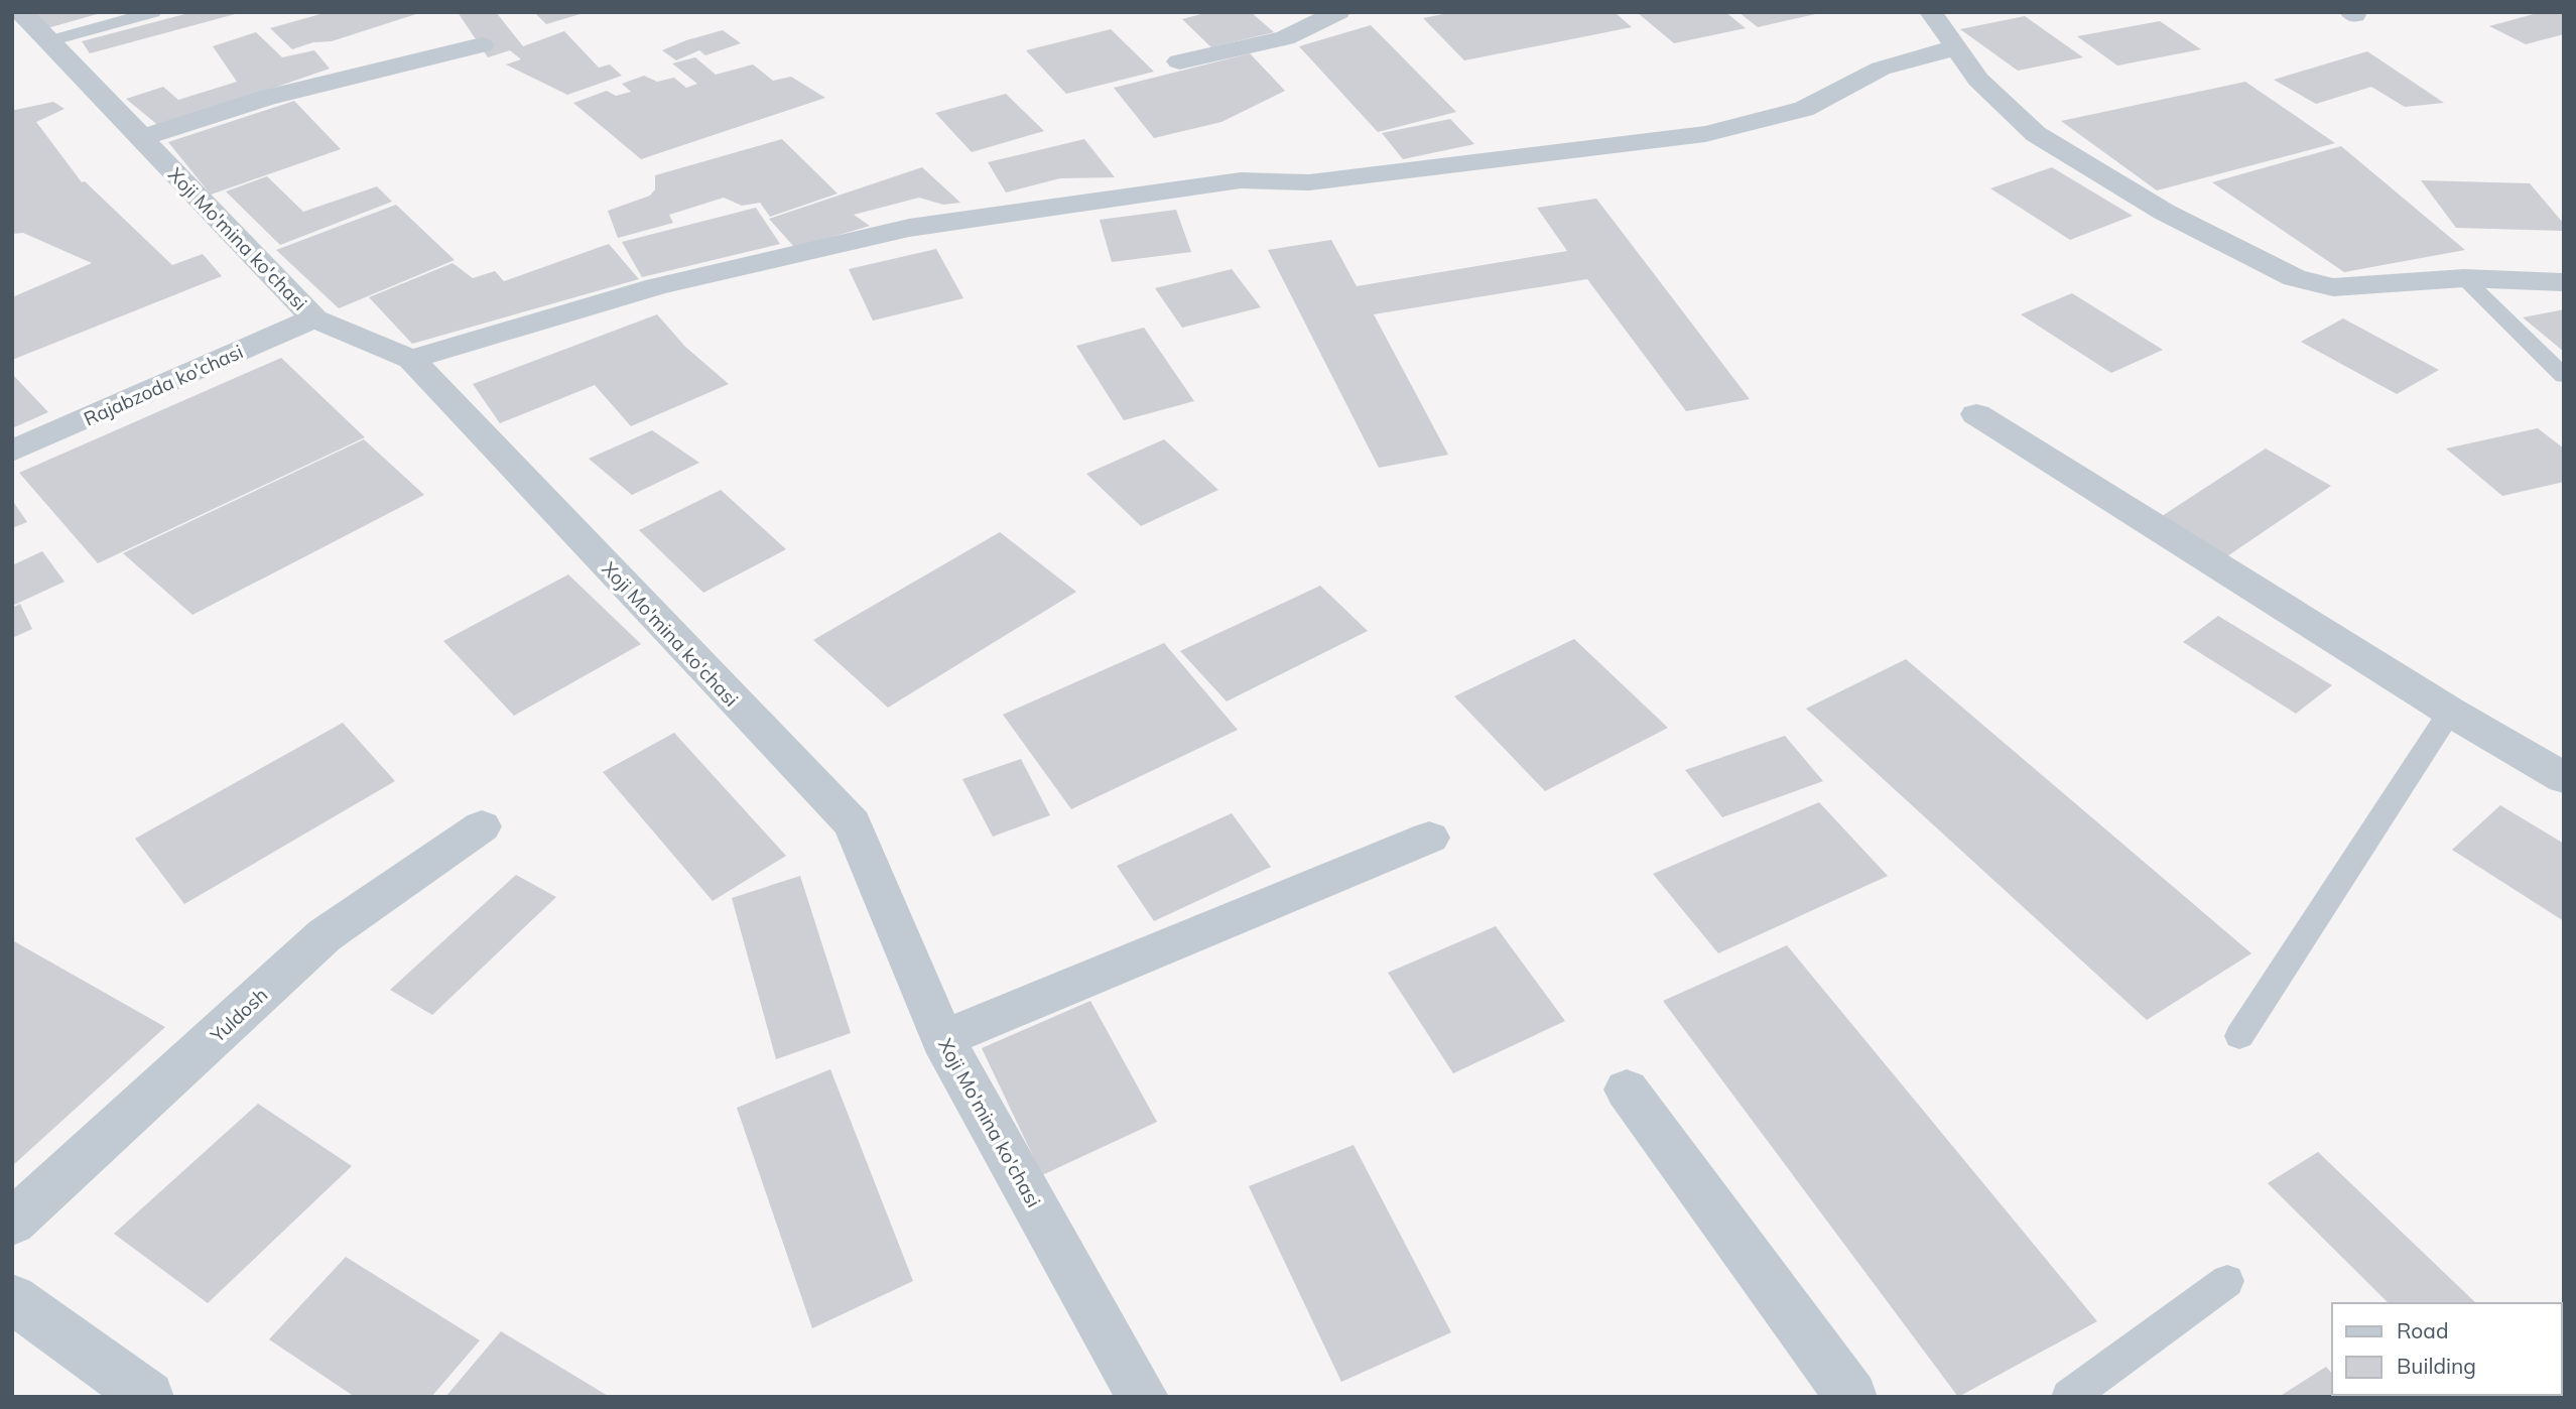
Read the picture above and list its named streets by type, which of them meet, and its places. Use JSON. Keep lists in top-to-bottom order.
{
  "streets": {
    "street": ["Xoji Mo'mina ko'chasi", "Rajabzoda ko'chasi", "Yuldosh"]
  },
  "crossings": [
    ["Xoji Mo'mina ko'chasi", "Rajabzoda ko'chasi"]
  ],
  "legend": ["Road", "Building"]
}
